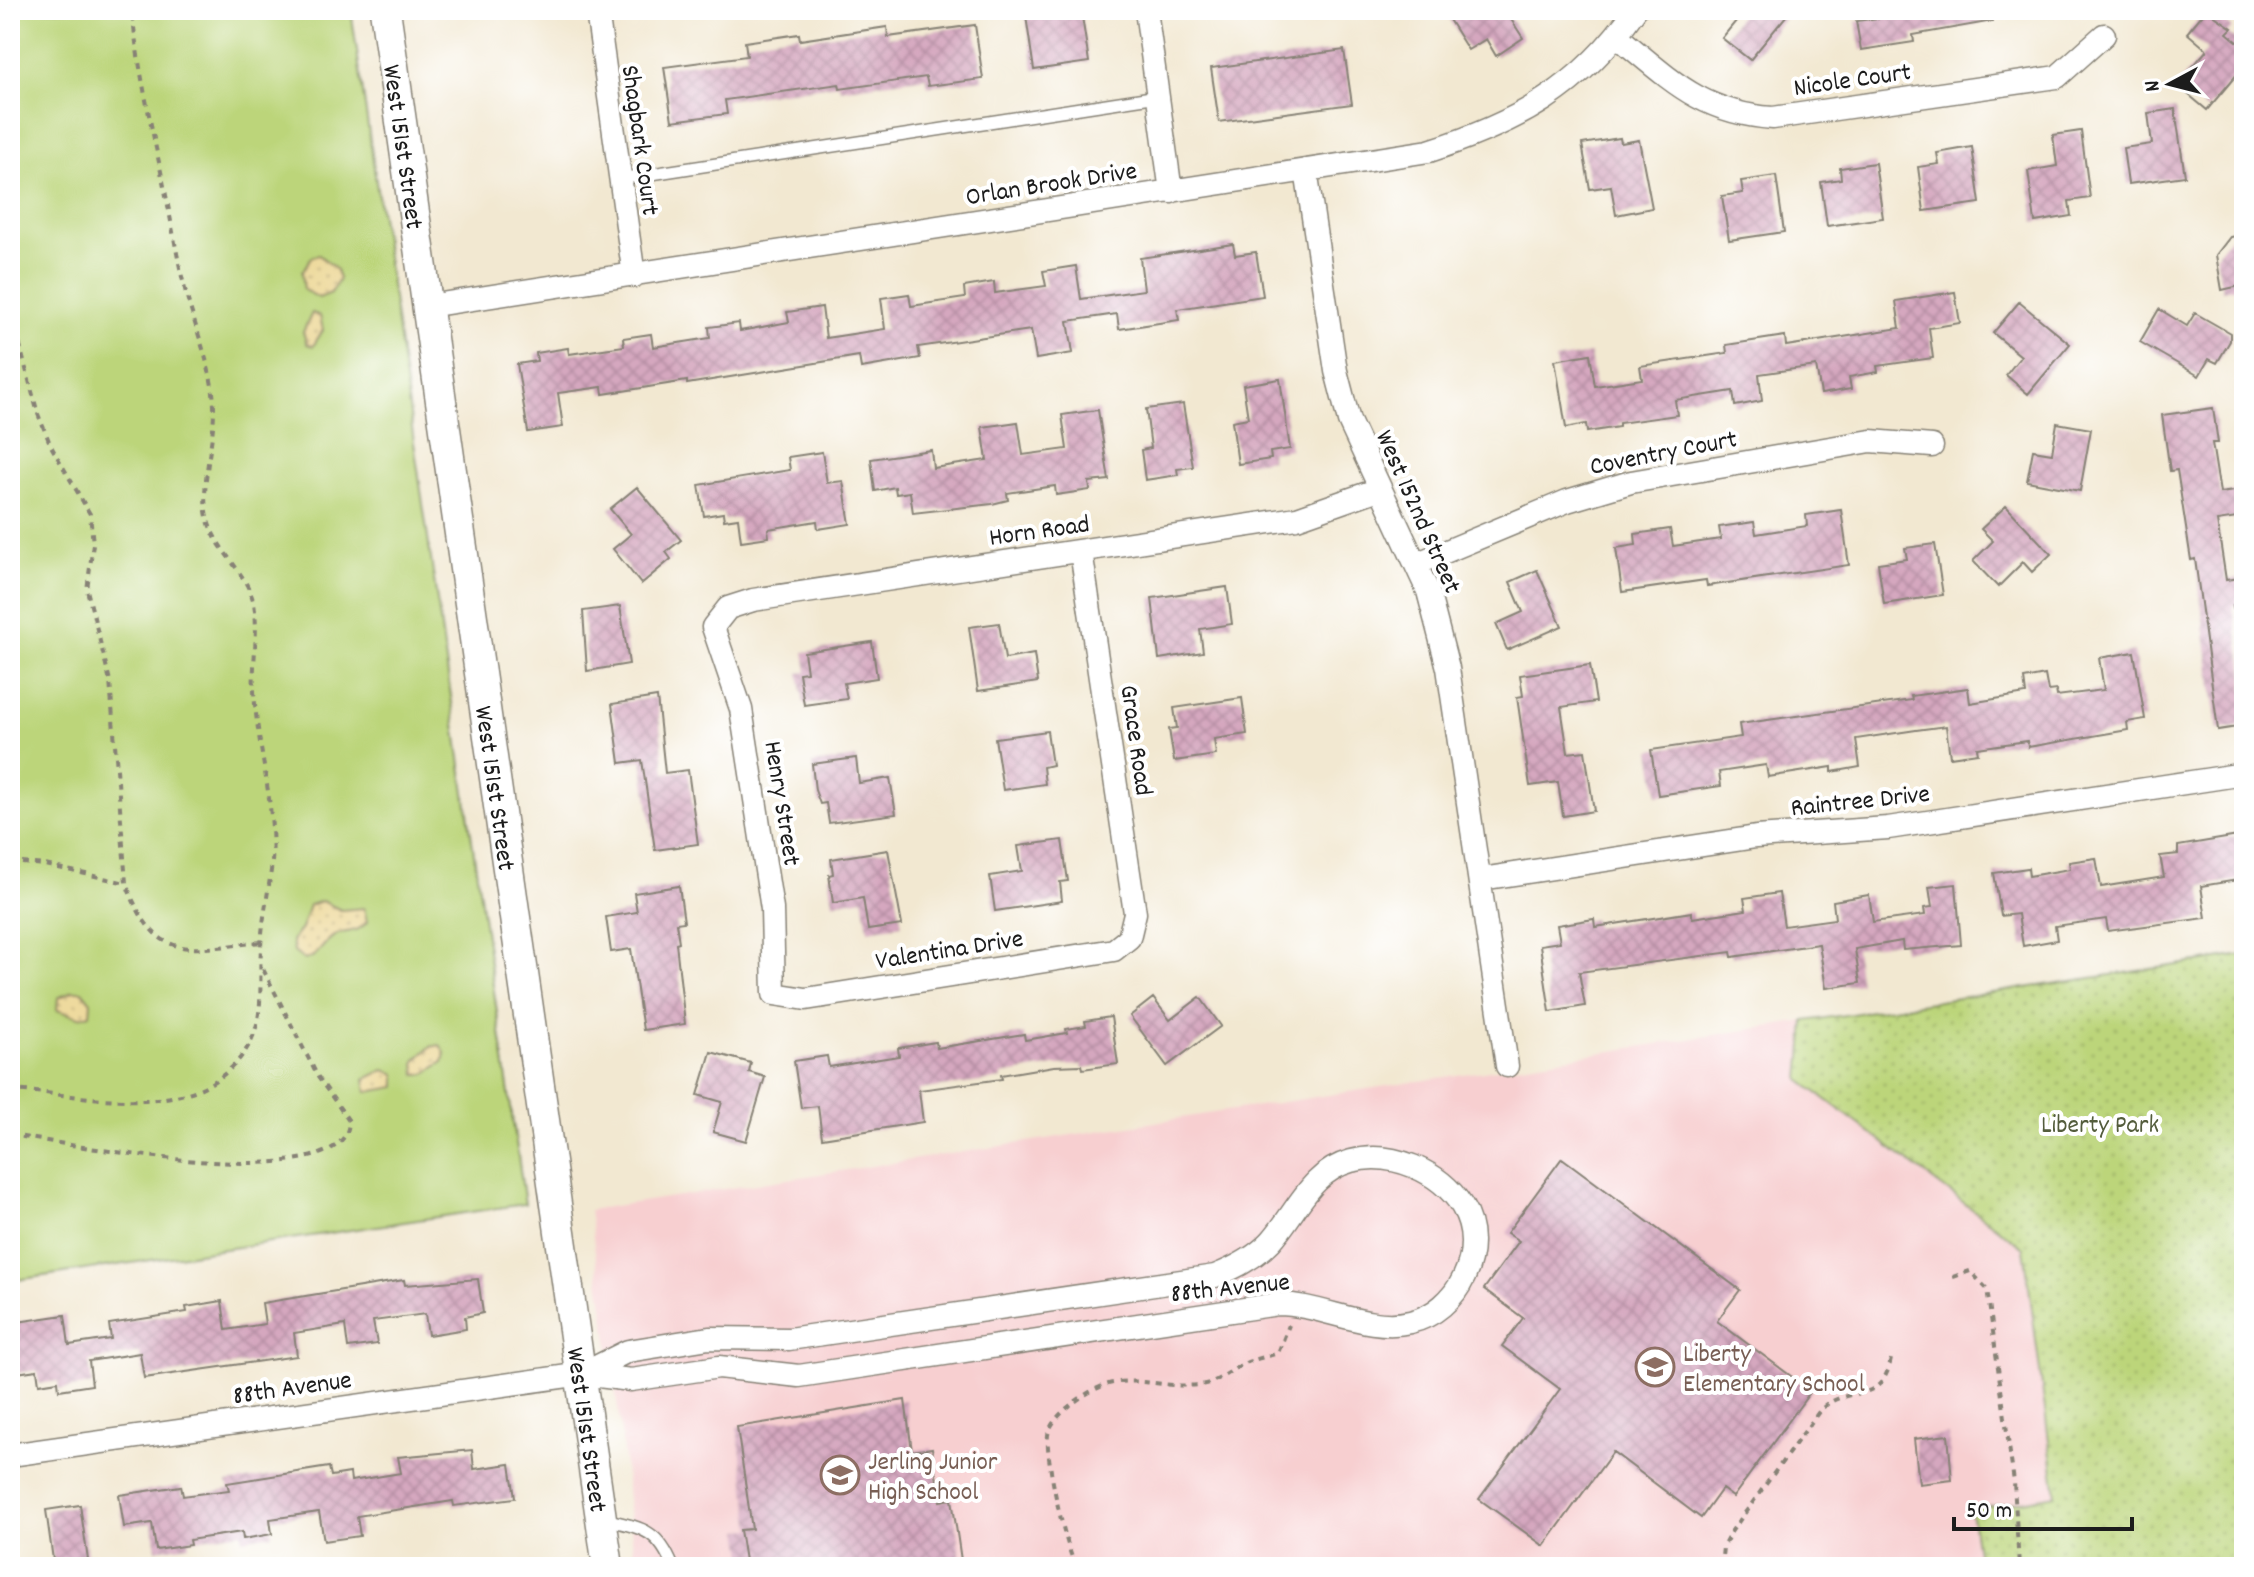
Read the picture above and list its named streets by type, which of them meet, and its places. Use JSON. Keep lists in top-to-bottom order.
{
  "streets": {
    "street": [
      "Nicole Court",
      "Shagbark Court",
      "West 151st Street",
      "Orlan Brook Drive",
      "Coventry Court",
      "West 152nd Street",
      "Horn Road",
      "Grace Road",
      "Raintree Drive",
      "Henry Street",
      "Valentina Drive",
      "88th Avenue"
    ]
  },
  "crossings": [
    ["Nicole Court", "Orlan Brook Drive"],
    ["Shagbark Court", "Orlan Brook Drive"],
    ["West 151st Street", "Orlan Brook Drive"],
    ["West 151st Street", "88th Avenue"],
    ["Orlan Brook Drive", "West 152nd Street"],
    ["Coventry Court", "West 152nd Street"],
    ["West 152nd Street", "Horn Road"],
    ["West 152nd Street", "Raintree Drive"],
    ["Horn Road", "Grace Road"],
    ["Horn Road", "Henry Street"],
    ["Grace Road", "Valentina Drive"],
    ["Henry Street", "Valentina Drive"]
  ],
  "parks": ["Liberty Park"],
  "places": {
    "school or university": ["Liberty Elementary School", "Jerling Junior High School"]
  },
  "scale_bar": "50 m",
  "north": "left"
}
